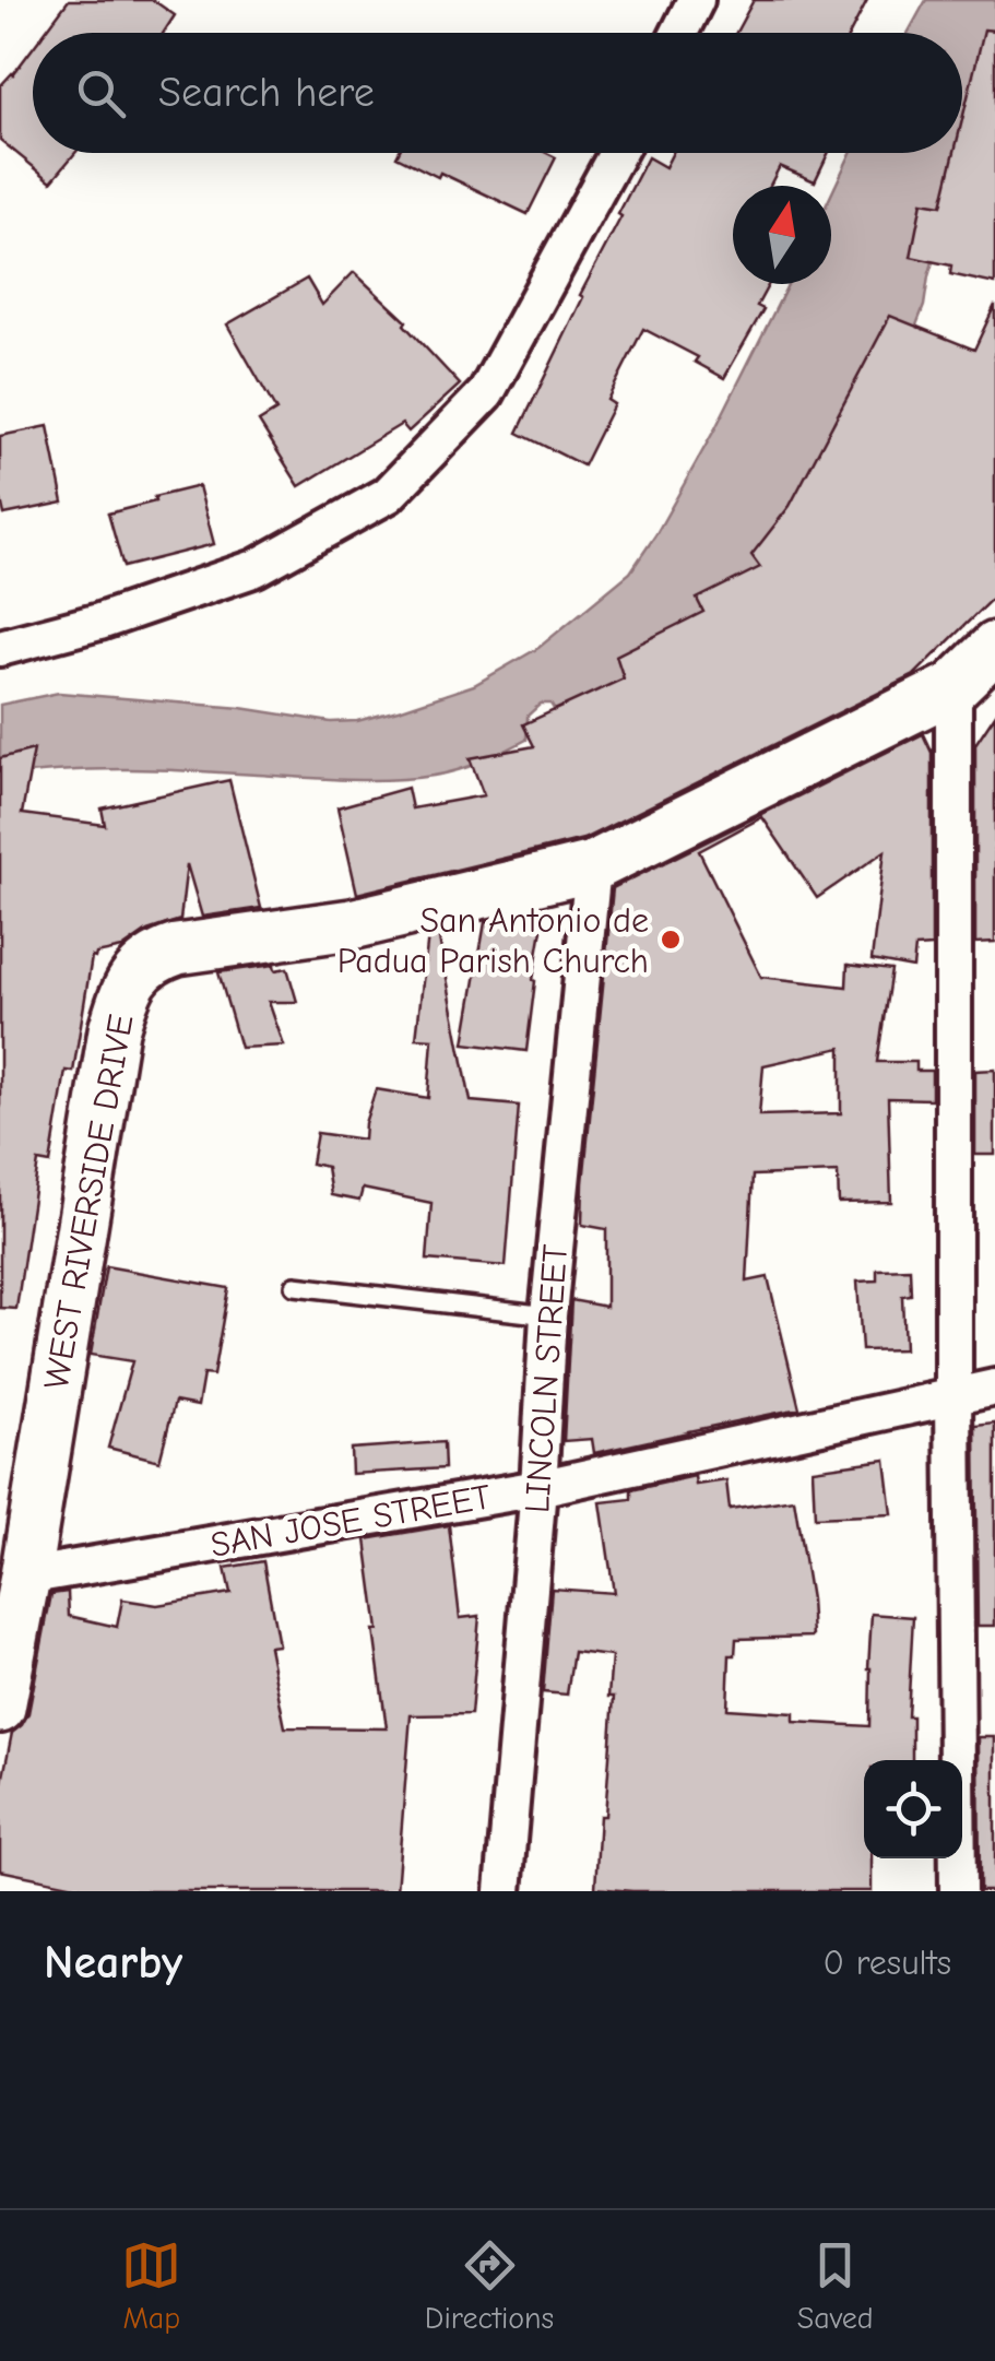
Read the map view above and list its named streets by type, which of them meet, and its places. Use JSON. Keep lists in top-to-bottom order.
{
  "streets": {
    "street": ["WEST RIVERSIDE DRIVE", "LINCOLN STREET", "SAN JOSE STREET"]
  },
  "crossings": [
    ["WEST RIVERSIDE DRIVE", "LINCOLN STREET"],
    ["WEST RIVERSIDE DRIVE", "SAN JOSE STREET"],
    ["LINCOLN STREET", "SAN JOSE STREET"]
  ],
  "places": ["San Antonio de Padua Parish Church"],
  "north": "top",
  "page": {
    "search": "Search here",
    "heading": ["Nearby", "0 results"],
    "nav": ["Map", "Directions", "Saved"]
  }
}
